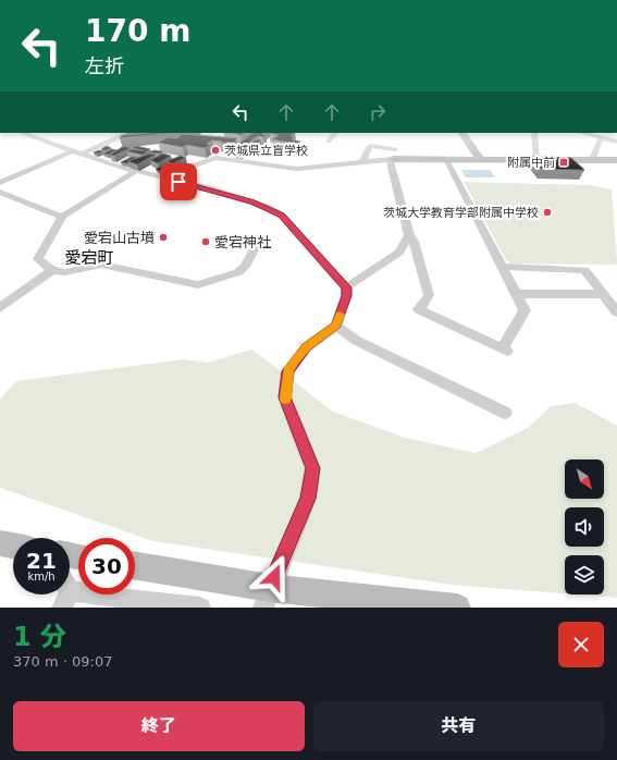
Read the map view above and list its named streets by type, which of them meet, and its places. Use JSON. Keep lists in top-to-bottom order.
{
  "districts": ["愛宕町"],
  "places": {
    "other": [
      "茨城県立盲学校",
      "茨城大学教育学部附属中学校",
      "愛宕山古墳",
      "愛宕神社"
    ],
    "transit": ["附属中前"]
  },
  "north": "bottom right",
  "page": {
    "turn": ["170 m", "左折"],
    "speed": "21 km/h",
    "limit": "30",
    "heading": ["1 分", "370 m · 09:07"],
    "buttons": ["終了", "共有"]
  }
}
